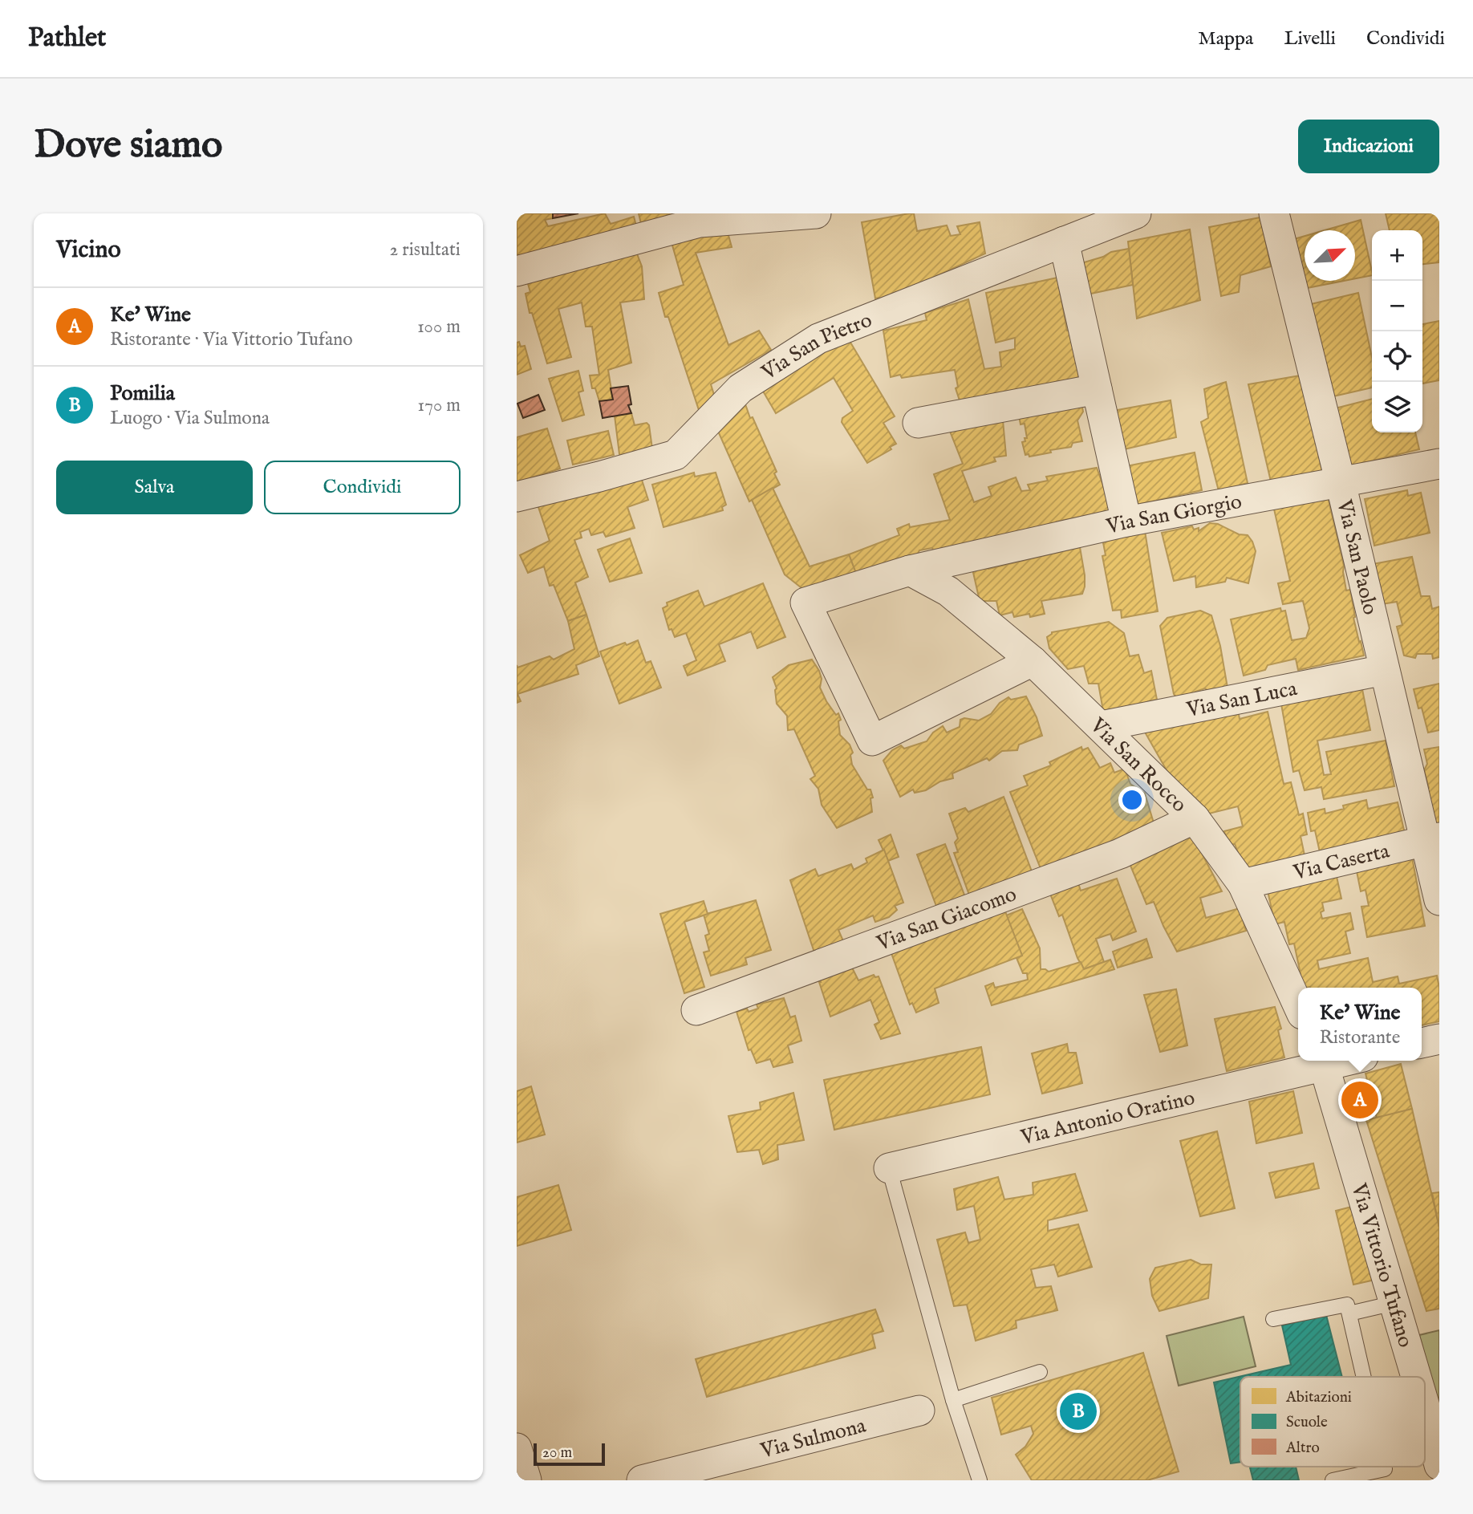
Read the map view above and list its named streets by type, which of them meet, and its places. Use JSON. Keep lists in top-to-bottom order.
{
  "streets": {
    "street": [
      "Via San Pietro",
      "Via San Giorgio",
      "Via San Paolo",
      "Via San Luca",
      "Via San Rocco",
      "Via Caserta",
      "Via San Giacomo",
      "Via Antonio Oratino",
      "Via Vittorio Tufano",
      "Via Sulmona"
    ]
  },
  "crossings": [
    ["Via San Giorgio", "Via San Paolo"],
    ["Via San Giorgio", "Via San Rocco"],
    ["Via San Paolo", "Via San Luca"],
    ["Via San Paolo", "Via Caserta"],
    ["Via San Luca", "Via San Rocco"],
    ["Via San Rocco", "Via Caserta"],
    ["Via San Rocco", "Via San Giacomo"],
    ["Via Antonio Oratino", "Via Vittorio Tufano"]
  ],
  "legend": ["Abitazioni", "Scuole", "Altro"],
  "scale_bar": "20 m",
  "north": "top right",
  "page": {
    "header": "Pathlet",
    "nav": ["Mappa", "Livelli", "Condividi"],
    "buttons": [
      "Indicazioni",
      ["Salva", "Condividi"]
    ],
    "title": "Dove siamo",
    "heading": ["Vicino", "2 risultati"],
    "map_buttons": ["+", "−"],
    "list": [
      {
        "mark": "A",
        "name": "Ke' Wine",
        "note": "Ristorante · Via Vittorio Tufano",
        "value": "100 m"
      },
      {
        "mark": "B",
        "name": "Pomilia",
        "note": "Luogo · Via Sulmona",
        "value": "170 m"
      }
    ],
    "popup": ["Ke' Wine", "Ristorante"],
    "pins": ["A", "B"],
    "scale": "20 m"
  }
}
